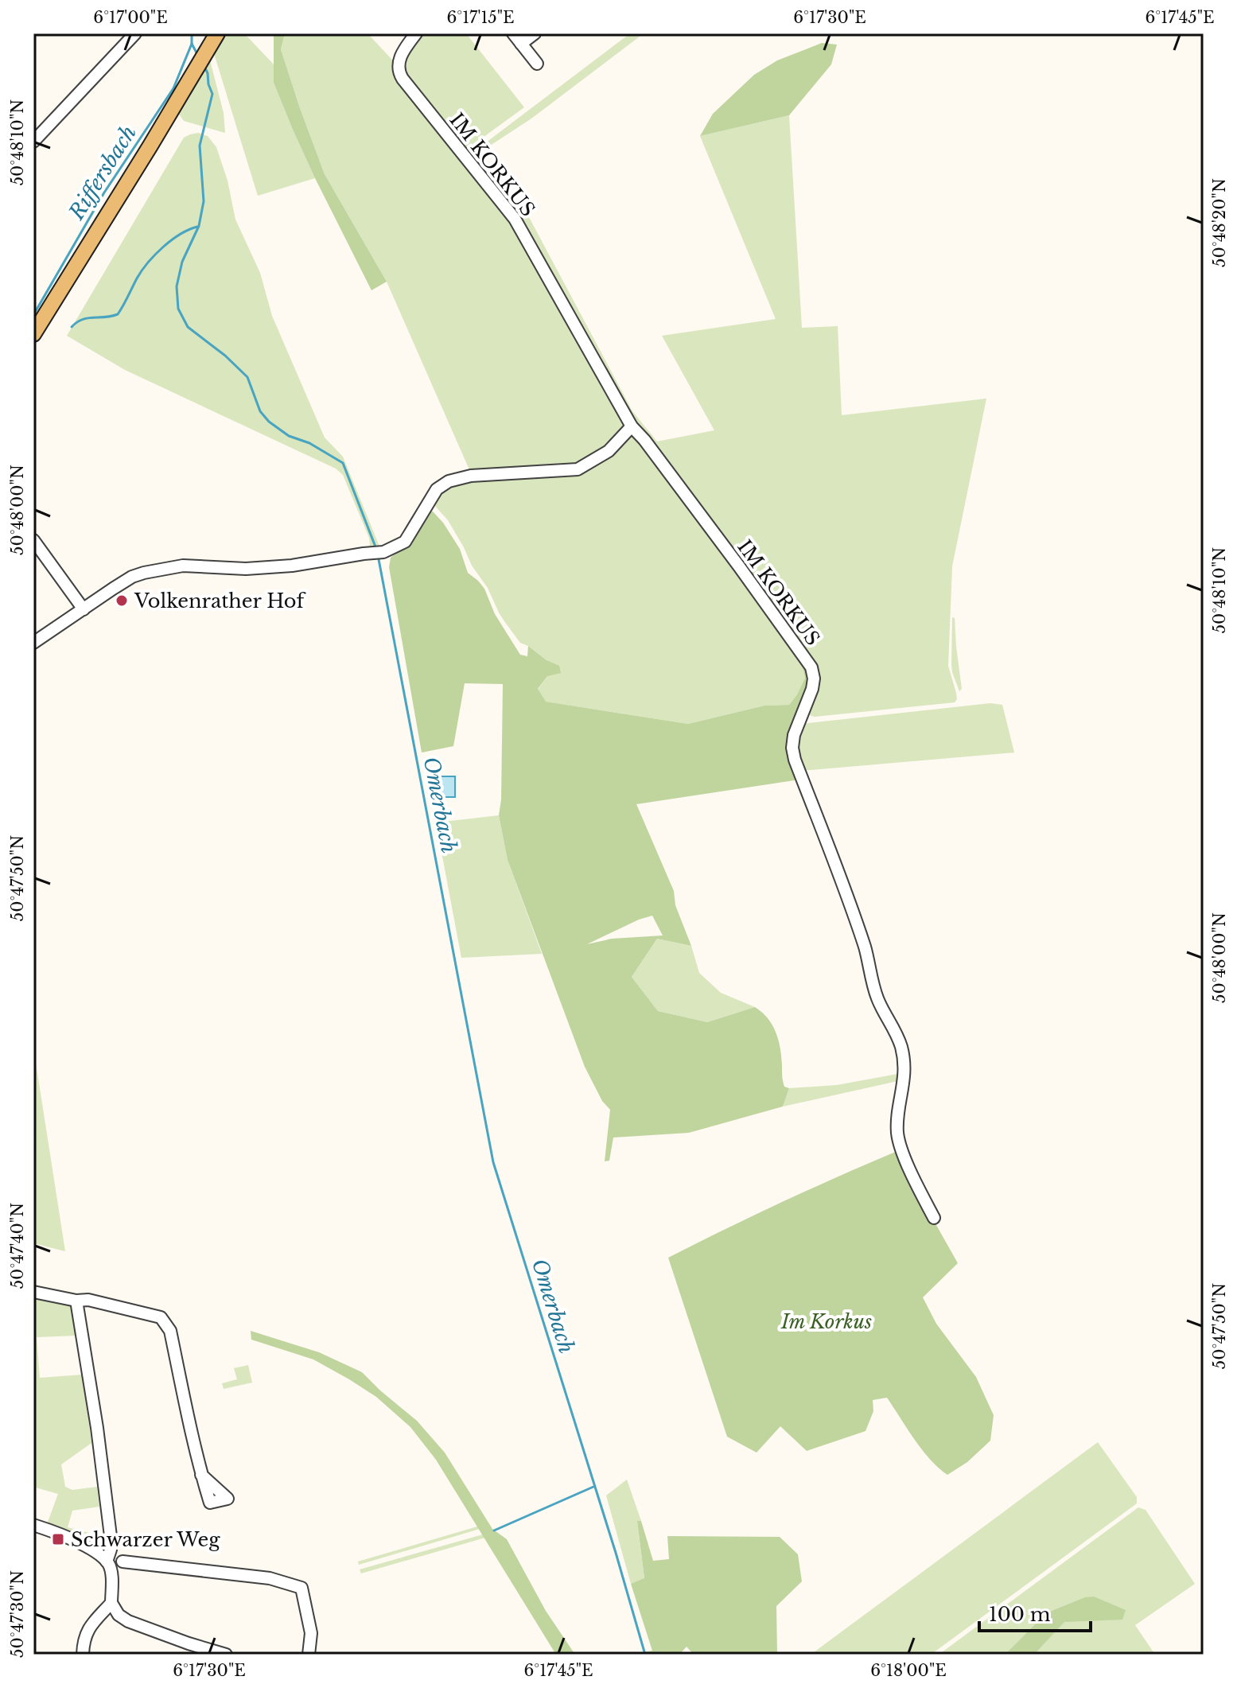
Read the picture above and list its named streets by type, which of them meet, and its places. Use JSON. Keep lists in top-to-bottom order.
{
  "streets": {
    "street": ["IM KORKUS"]
  },
  "water": ["Riffersbach", "Omerbach"],
  "parks": ["Im Korkus"],
  "places": {
    "other": ["Volkenrather Hof"],
    "transit": ["Schwarzer Weg"]
  },
  "scale_bar": "100 m",
  "coordinates": [
    "6°17'00\"E",
    "6°17'15\"E",
    "6°17'30\"E",
    "6°17'45\"E",
    "50°48'10\"N",
    "50°48'20\"N",
    "50°48'00\"N",
    "50°47'50\"N",
    "50°47'40\"N",
    "50°47'30\"N",
    "6°18'00\"E"
  ]
}
